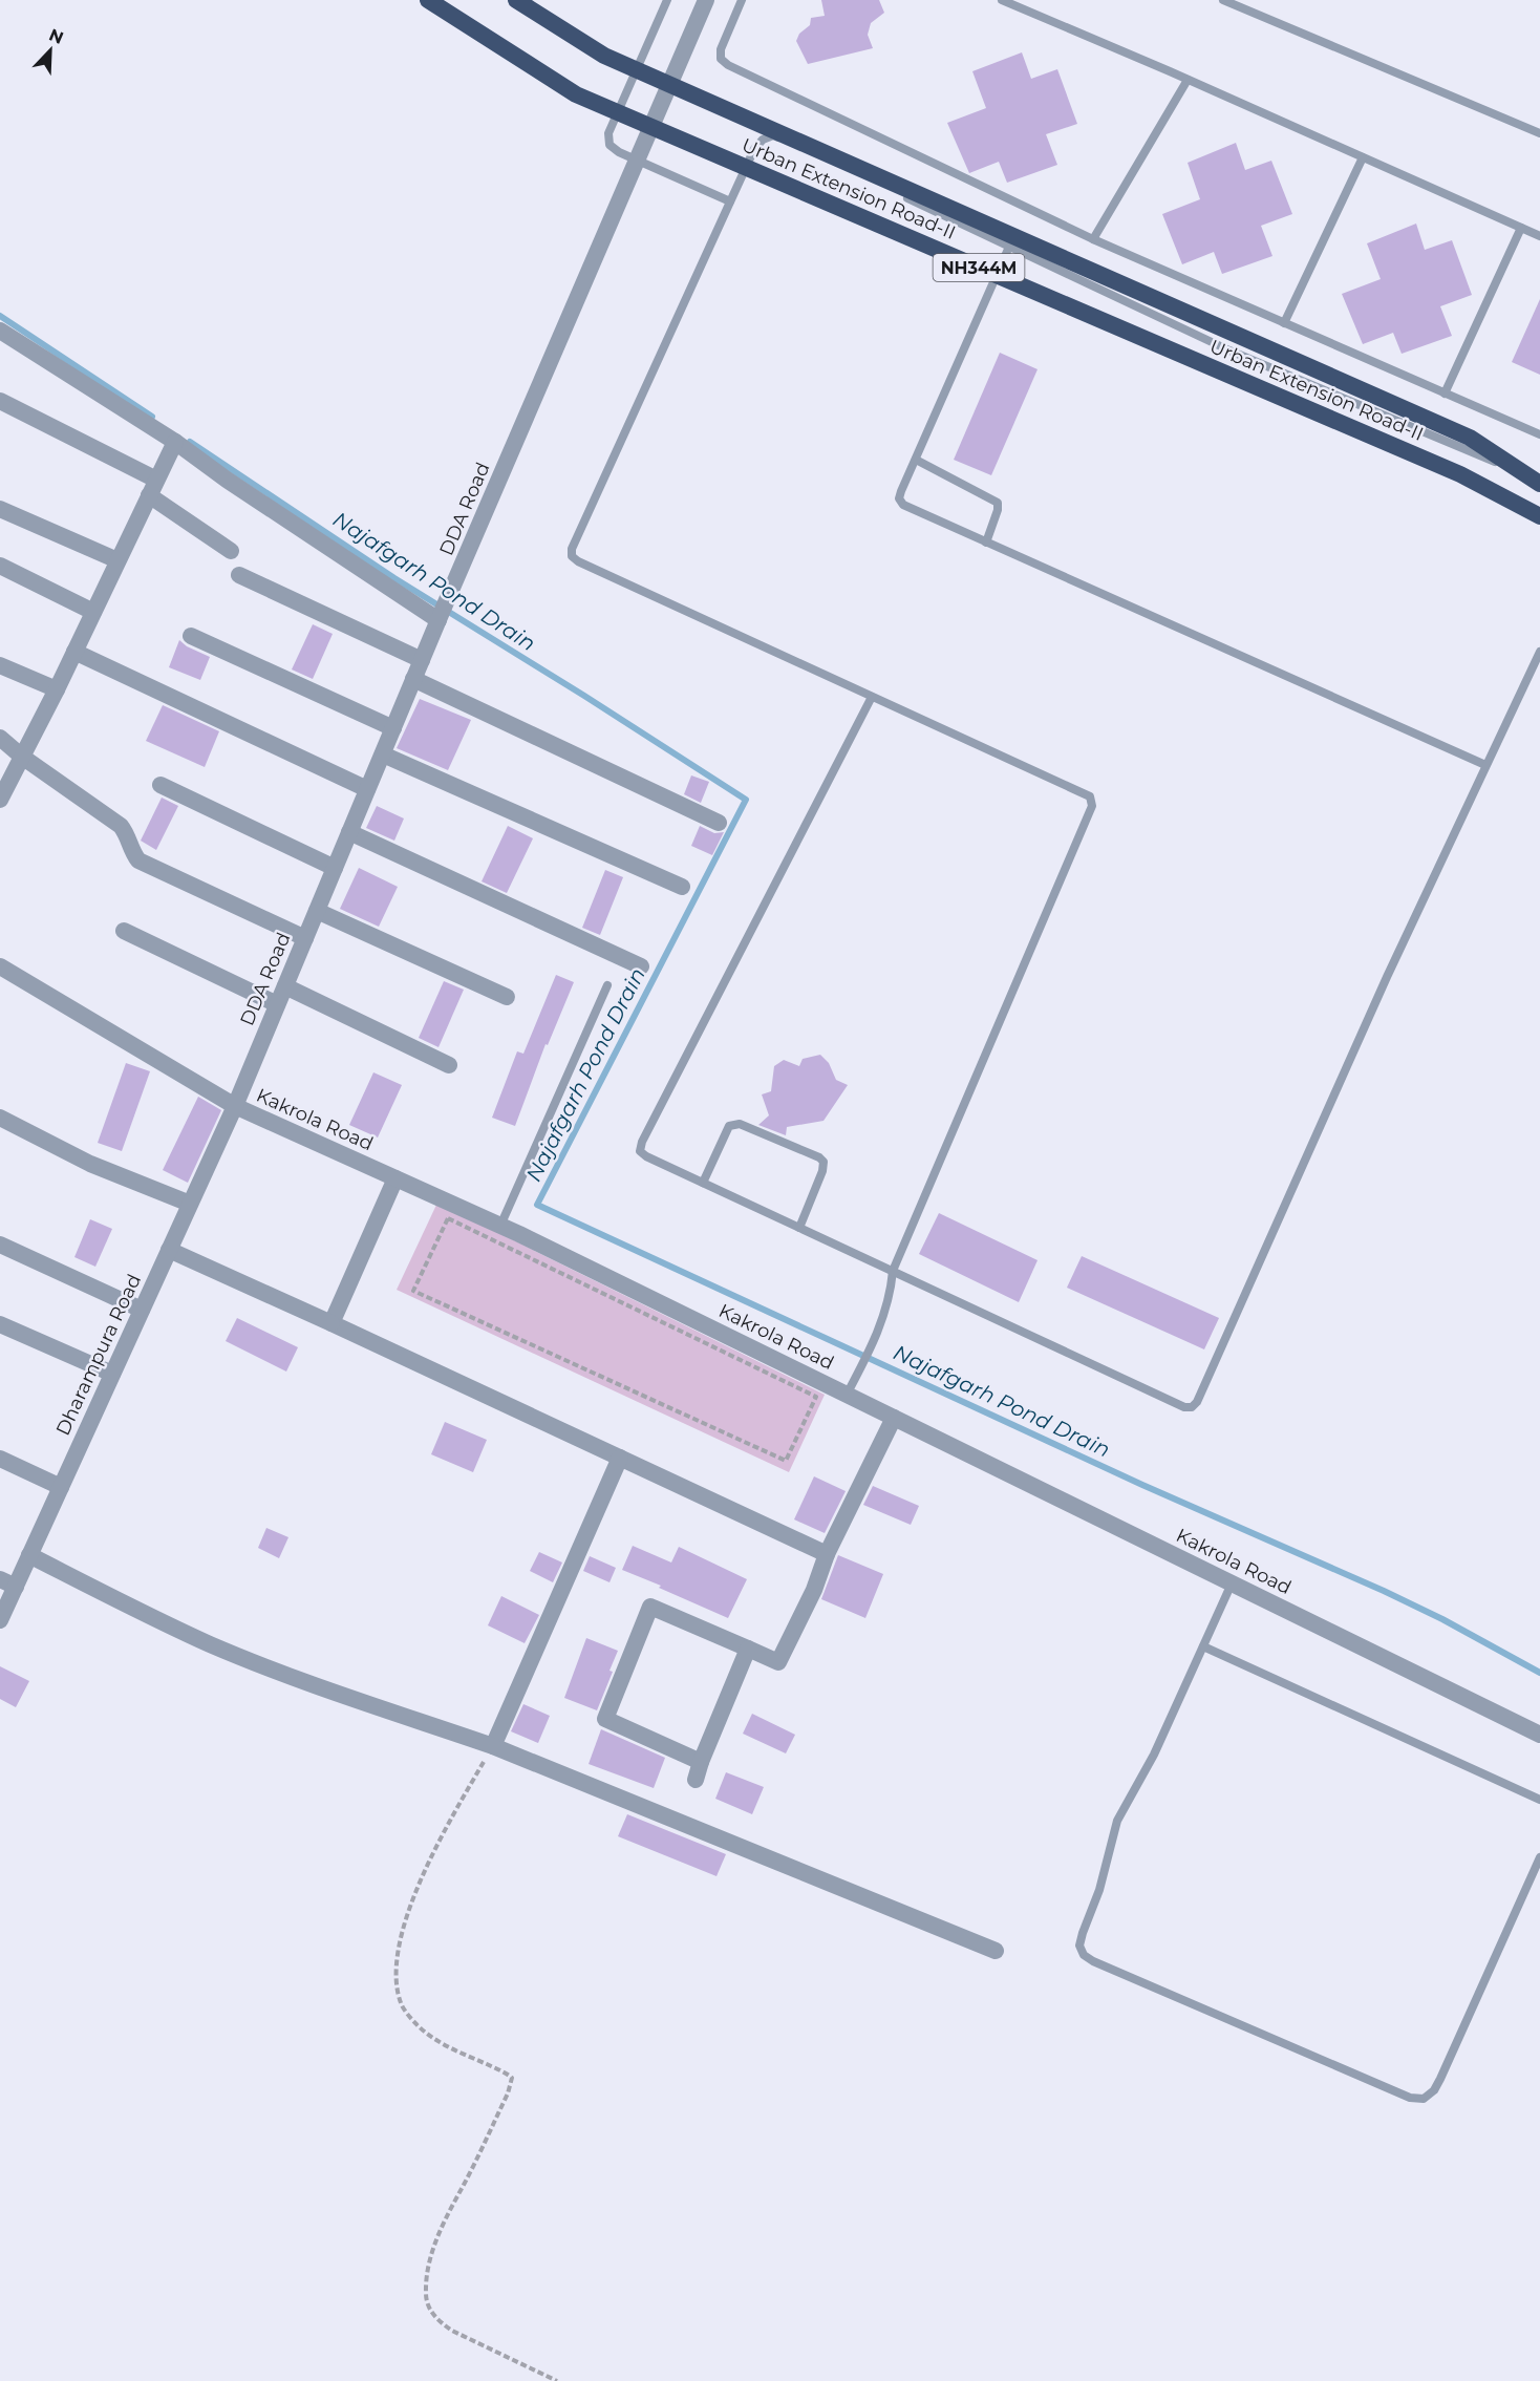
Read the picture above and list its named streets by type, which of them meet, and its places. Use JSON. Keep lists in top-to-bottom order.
{
  "streets": {
    "highway": ["Urban Extension Road-II", "NH344M"],
    "street": ["DDA Road", "Kakrola Road", "Dharampura Road"]
  },
  "crossings": [
    ["DDA Road", "Kakrola Road"],
    ["DDA Road", "Dharampura Road"],
    ["Kakrola Road", "Dharampura Road"]
  ],
  "water": ["Najafgarh Pond Drain"],
  "north": "top right"
}
